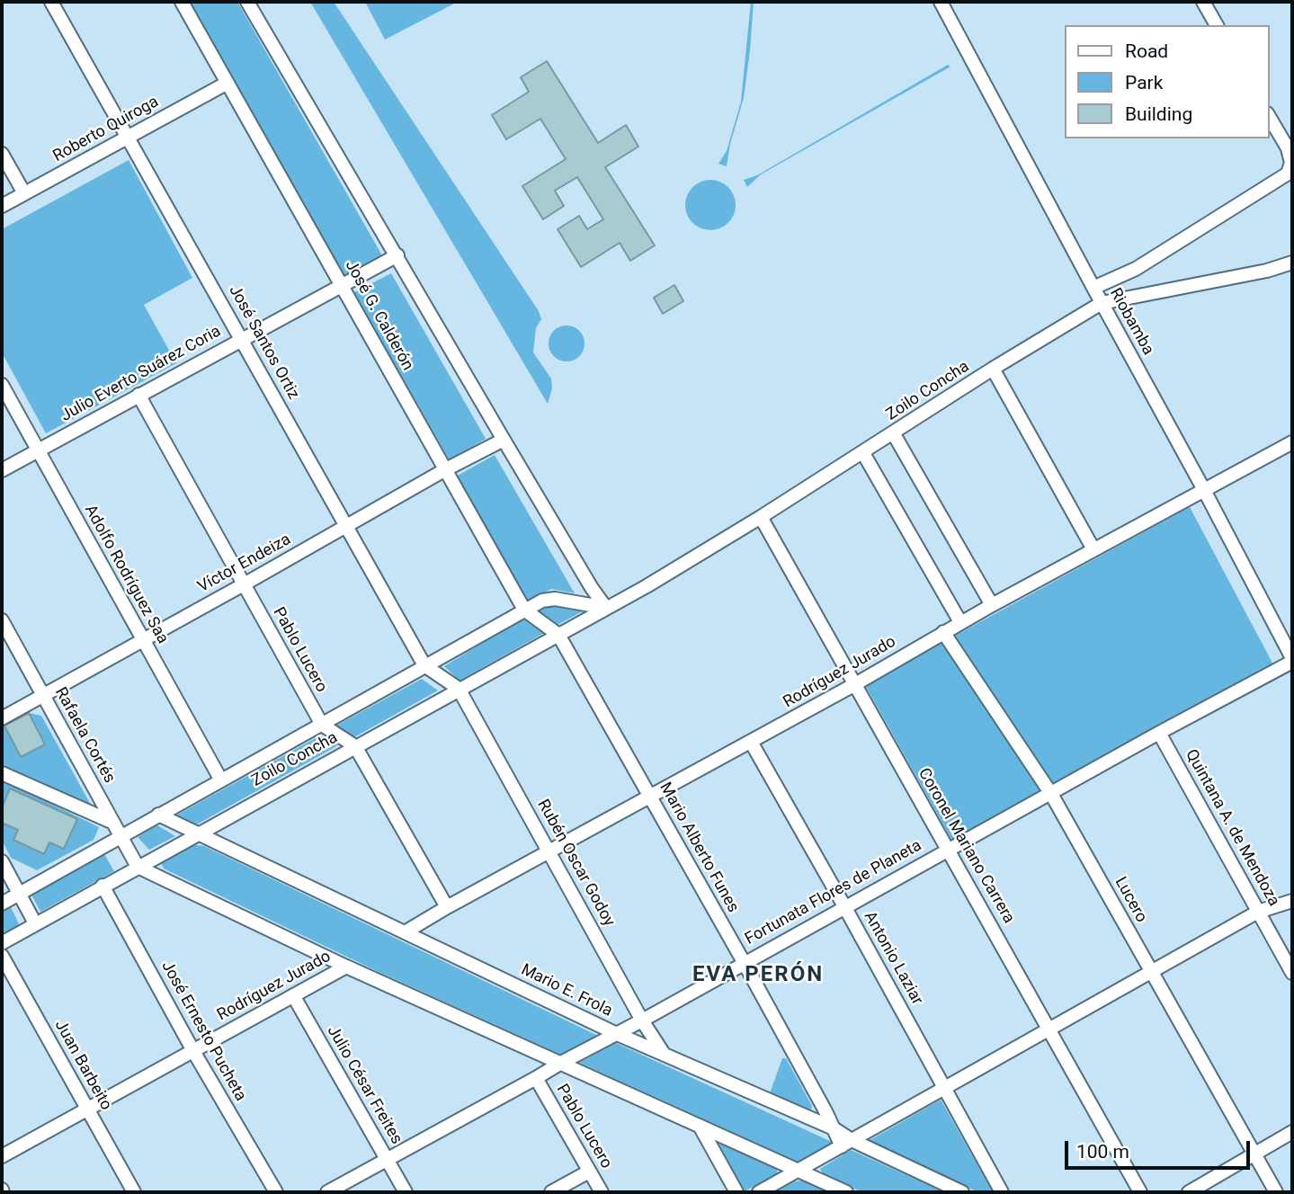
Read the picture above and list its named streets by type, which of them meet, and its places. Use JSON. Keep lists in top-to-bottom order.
{
  "streets": {
    "street": [
      "Roberto Quiroga",
      "José G. Calderón",
      "Riobamba",
      "José Santos Ortiz",
      "Julio Everto Suárez Coria",
      "Zoilo Concha",
      "Víctor Endeiza",
      "Adolfo Rodríguez Saa",
      "Pablo Lucero",
      "Rodríguez Jurado",
      "Rafaela Cortés",
      "Quintana A. de Mendoza",
      "Coronel Mariano Carrera",
      "Mario Alberto Funes",
      "Rubén Oscar Godoy",
      "Fortunata Flores de Planeta",
      "Lucero",
      "Antonio Laziar",
      "Mario E. Frola",
      "José Ernesto Pucheta",
      "Juan Barbeito",
      "Julio César Freites"
    ]
  },
  "crossings": [
    ["Roberto Quiroga", "José G. Calderón"],
    ["Roberto Quiroga", "José Santos Ortiz"],
    ["José G. Calderón", "Julio Everto Suárez Coria"],
    ["José G. Calderón", "Zoilo Concha"],
    ["José G. Calderón", "Víctor Endeiza"],
    ["José G. Calderón", "Mario Alberto Funes"],
    ["Riobamba", "Zoilo Concha"],
    ["Riobamba", "Rodríguez Jurado"],
    ["Riobamba", "Fortunata Flores de Planeta"],
    ["José Santos Ortiz", "Julio Everto Suárez Coria"],
    ["José Santos Ortiz", "Zoilo Concha"],
    ["José Santos Ortiz", "Víctor Endeiza"],
    ["José Santos Ortiz", "Rubén Oscar Godoy"],
    ["Julio Everto Suárez Coria", "Adolfo Rodríguez Saa"],
    ["Julio Everto Suárez Coria", "Pablo Lucero"],
    ["Zoilo Concha", "Adolfo Rodríguez Saa"],
    ["Zoilo Concha", "Pablo Lucero"],
    ["Zoilo Concha", "Rafaela Cortés"],
    ["Zoilo Concha", "Coronel Mariano Carrera"],
    ["Zoilo Concha", "Mario Alberto Funes"],
    ["Zoilo Concha", "Rubén Oscar Godoy"],
    ["Zoilo Concha", "Mario E. Frola"],
    ["Zoilo Concha", "José Ernesto Pucheta"],
    ["Víctor Endeiza", "Adolfo Rodríguez Saa"],
    ["Víctor Endeiza", "Pablo Lucero"],
    ["Víctor Endeiza", "Rafaela Cortés"],
    ["Pablo Lucero", "Rodríguez Jurado"],
    ["Pablo Lucero", "Fortunata Flores de Planeta"],
    ["Rodríguez Jurado", "Coronel Mariano Carrera"],
    ["Rodríguez Jurado", "Mario Alberto Funes"],
    ["Rodríguez Jurado", "Rubén Oscar Godoy"],
    ["Rodríguez Jurado", "Lucero"],
    ["Rodríguez Jurado", "Antonio Laziar"],
    ["Rodríguez Jurado", "Mario E. Frola"],
    ["Rodríguez Jurado", "José Ernesto Pucheta"],
    ["Rodríguez Jurado", "Juan Barbeito"],
    ["Rodríguez Jurado", "Julio César Freites"],
    ["Quintana A. de Mendoza", "Fortunata Flores de Planeta"],
    ["Coronel Mariano Carrera", "Fortunata Flores de Planeta"],
    ["Mario Alberto Funes", "Fortunata Flores de Planeta"],
    ["Mario Alberto Funes", "Mario E. Frola"],
    ["Rubén Oscar Godoy", "Fortunata Flores de Planeta"],
    ["Rubén Oscar Godoy", "Mario E. Frola"],
    ["Fortunata Flores de Planeta", "Lucero"],
    ["Fortunata Flores de Planeta", "Antonio Laziar"],
    ["Fortunata Flores de Planeta", "Mario E. Frola"],
    ["Fortunata Flores de Planeta", "Julio César Freites"]
  ],
  "districts": ["EVA PERÓN"],
  "legend": ["Road", "Park", "Building"],
  "scale_bar": "100 m"
}
